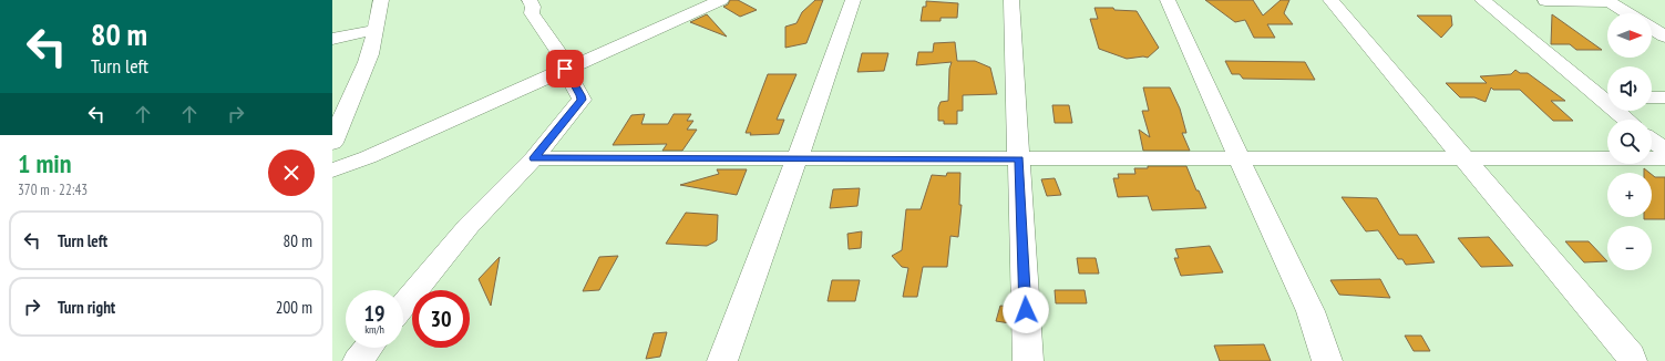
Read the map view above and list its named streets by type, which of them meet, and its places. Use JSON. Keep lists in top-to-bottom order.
{
  "north": "right",
  "page": {
    "turn": ["80 m", "Turn left"],
    "map_buttons": ["+", "−"],
    "heading": ["1 min", "370 m · 22:43"],
    "list": [
      {
        "name": "Turn left",
        "value": "80 m"
      },
      {
        "name": "Turn right",
        "value": "200 m"
      }
    ],
    "speed": "19 km/h",
    "limit": "30"
  }
}
